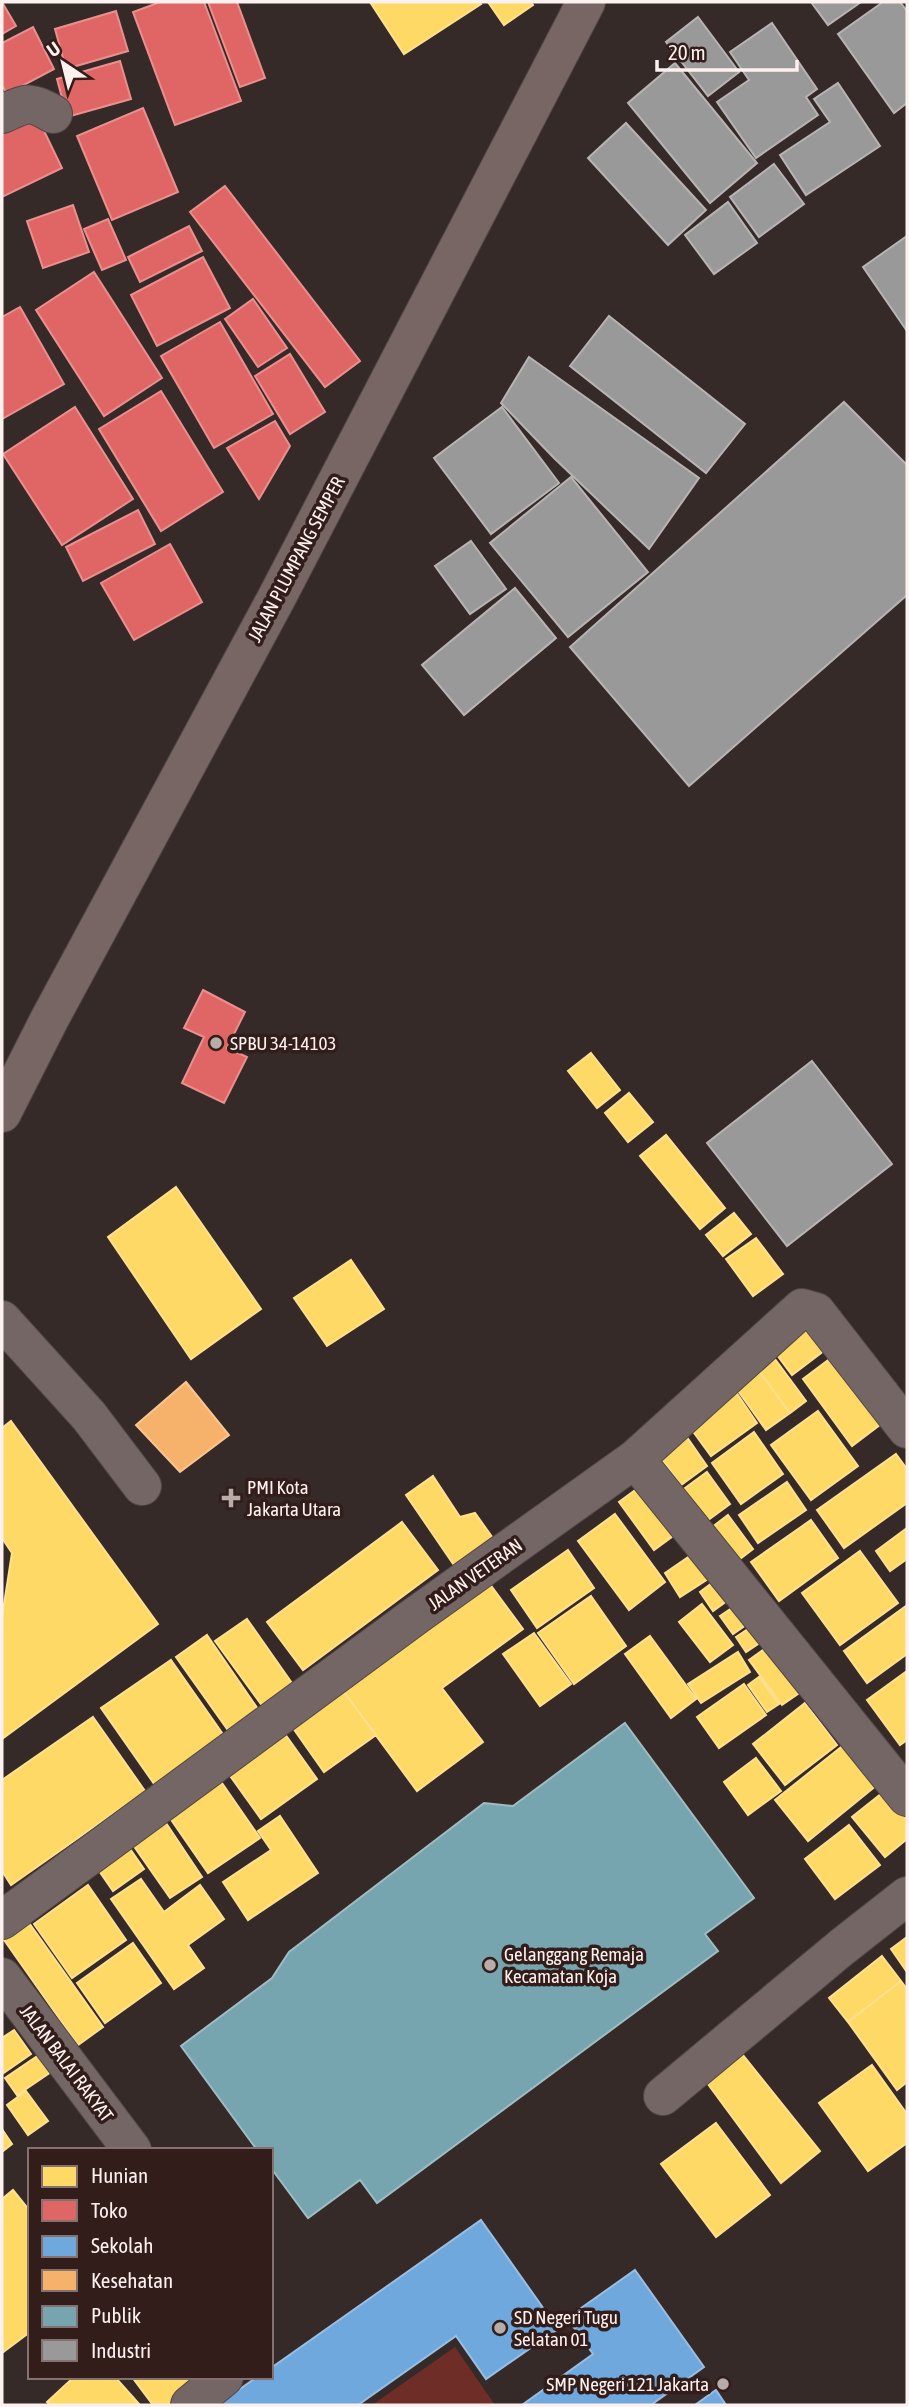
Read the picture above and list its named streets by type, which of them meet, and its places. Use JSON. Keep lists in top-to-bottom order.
{
  "streets": {
    "main road": ["JALAN PLUMPANG SEMPER"],
    "street": ["JALAN VETERAN", "JALAN BALAI RAKYAT"]
  },
  "places": {
    "other": [
      "SPBU 34-14103",
      "Gelanggang Remaja Kecamatan Koja",
      "SD Negeri Tugu Selatan 01",
      "SMP Negeri 121 Jakarta"
    ],
    "health": ["PMI Kota Jakarta Utara"]
  },
  "legend": [
    "Hunian",
    "Toko",
    "Sekolah",
    "Kesehatan",
    "Publik",
    "Industri"
  ],
  "scale_bar": "20 m",
  "north": "top left"
}
